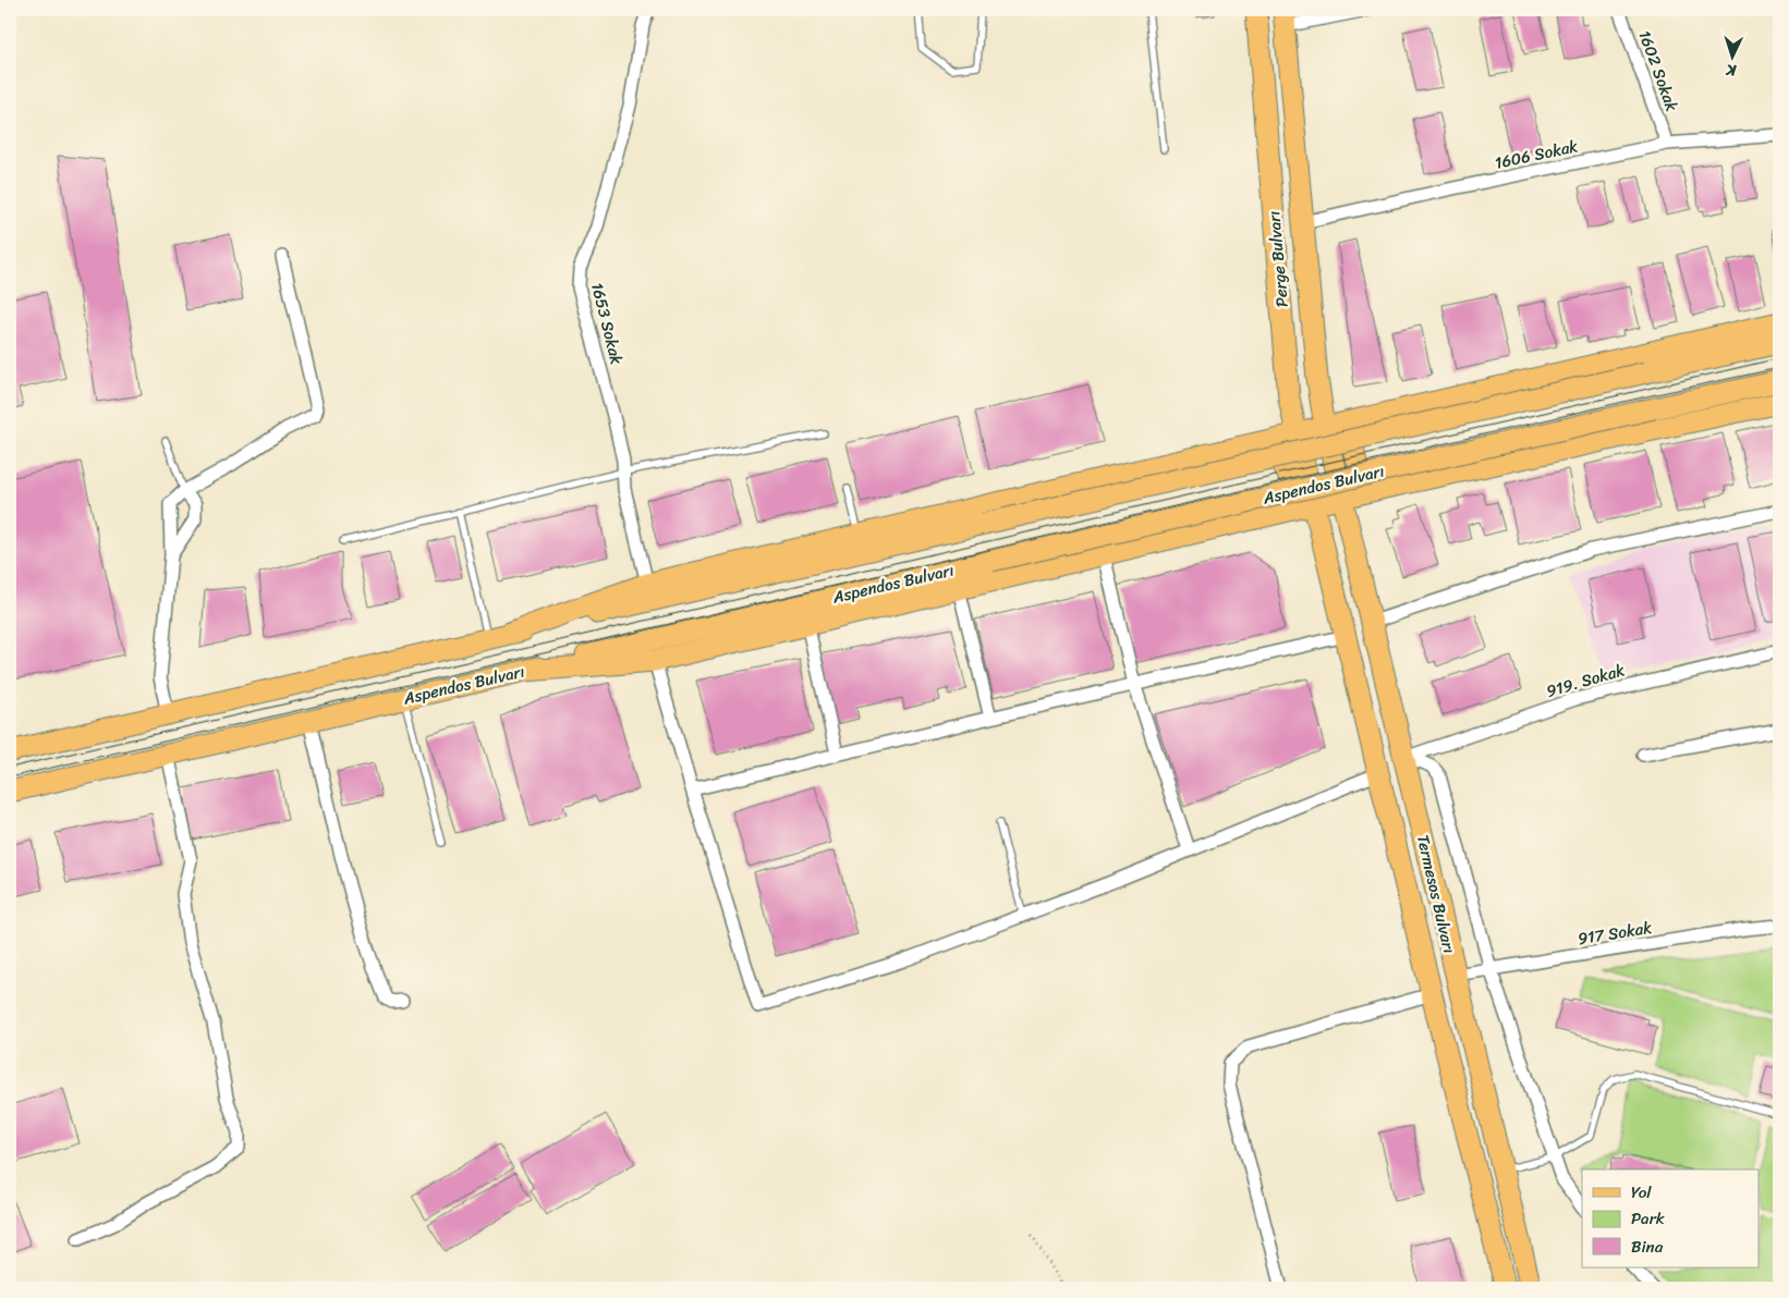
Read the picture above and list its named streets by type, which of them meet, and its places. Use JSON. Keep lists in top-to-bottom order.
{
  "streets": {
    "main road": ["Perge Bulvarı", "Aspendos Bulvarı", "Termesos Bulvarı"],
    "street": [
      "1602 Sokak",
      "1606 Sokak",
      "1653 Sokak",
      "919. Sokak",
      "917 Sokak"
    ]
  },
  "crossings": [
    ["1602 Sokak", "1606 Sokak"],
    ["1606 Sokak", "Perge Bulvarı"],
    ["Perge Bulvarı", "Termesos Bulvarı"],
    ["919. Sokak", "Termesos Bulvarı"],
    ["Termesos Bulvarı", "917 Sokak"]
  ],
  "legend": ["Yol", "Park", "Bina"],
  "north": "bottom"
}
